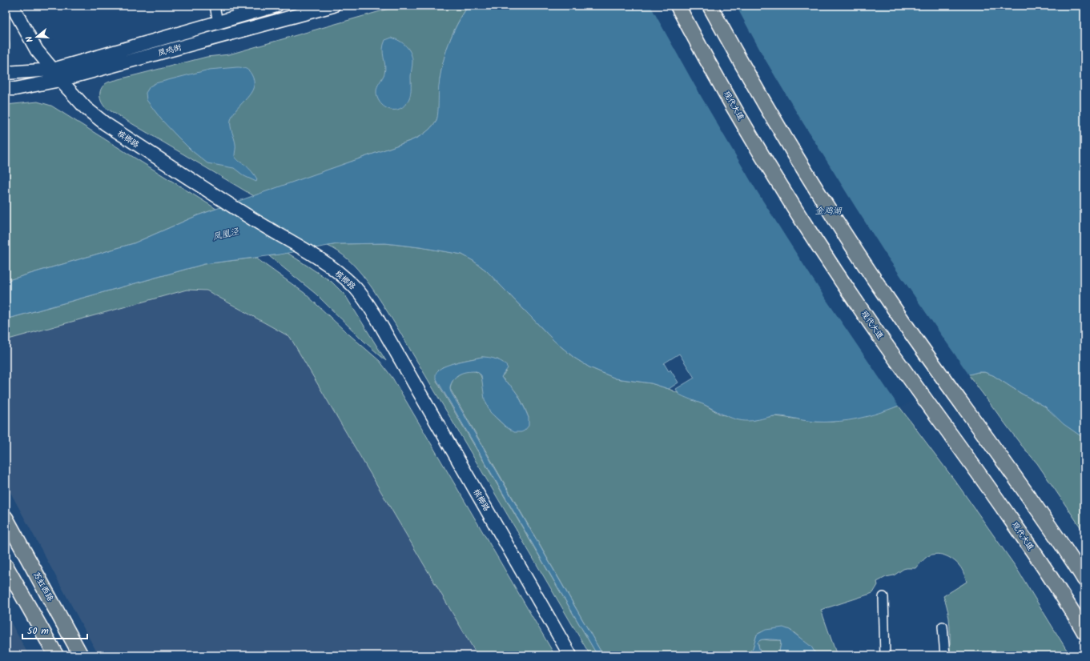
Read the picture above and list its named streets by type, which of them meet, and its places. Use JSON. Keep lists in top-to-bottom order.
{
  "streets": {
    "main road": [
      "凤鸣街",
      "现代大道",
      "槟榔路",
      "苏虹西路"
    ]
  },
  "crossings": [
    ["凤鸣街", "槟榔路"]
  ],
  "water": ["金鸡湖", "凤凰泾"],
  "scale_bar": "50 m",
  "north": "left"
}
